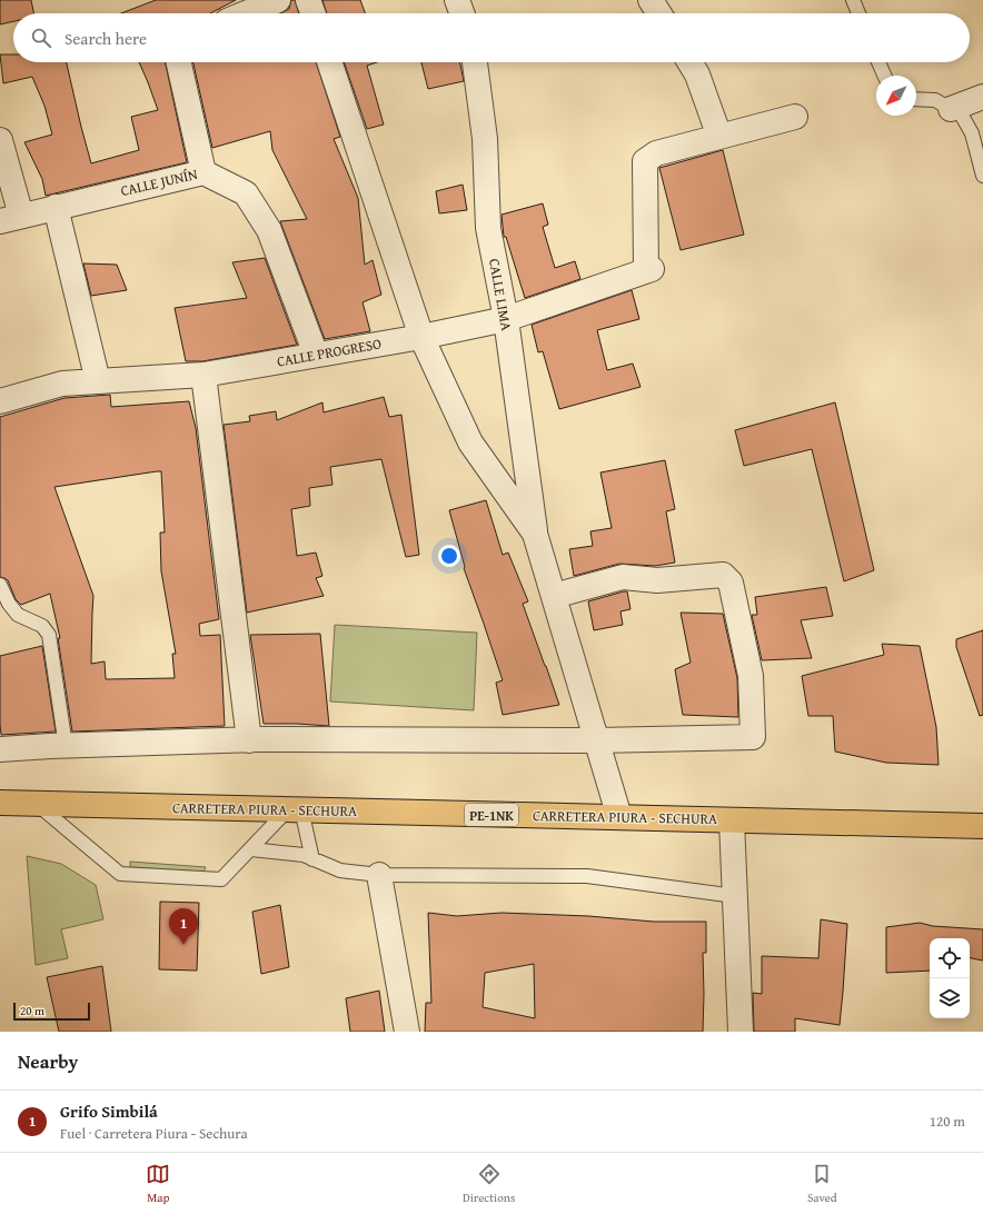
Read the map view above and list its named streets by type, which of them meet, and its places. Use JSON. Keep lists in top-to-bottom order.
{
  "streets": {
    "main road": ["CARRETERA PIURA - SECHURA", "PE-1NK"],
    "street": ["CALLE JUNÍN", "CALLE LIMA", "CALLE PROGRESO"]
  },
  "crossings": [
    ["CALLE JUNÍN", "CALLE PROGRESO"],
    ["CALLE LIMA", "CALLE PROGRESO"]
  ],
  "scale_bar": "20 m",
  "north": "bottom left",
  "page": {
    "search": "Search here",
    "pins": "1",
    "scale": "20 m",
    "heading": "Nearby",
    "list": [
      {
        "mark": "1",
        "name": "Grifo Simbilá",
        "note": "Fuel · Carretera Piura - Sechura",
        "value": "120 m"
      }
    ],
    "nav": ["Map", "Directions", "Saved"]
  }
}
